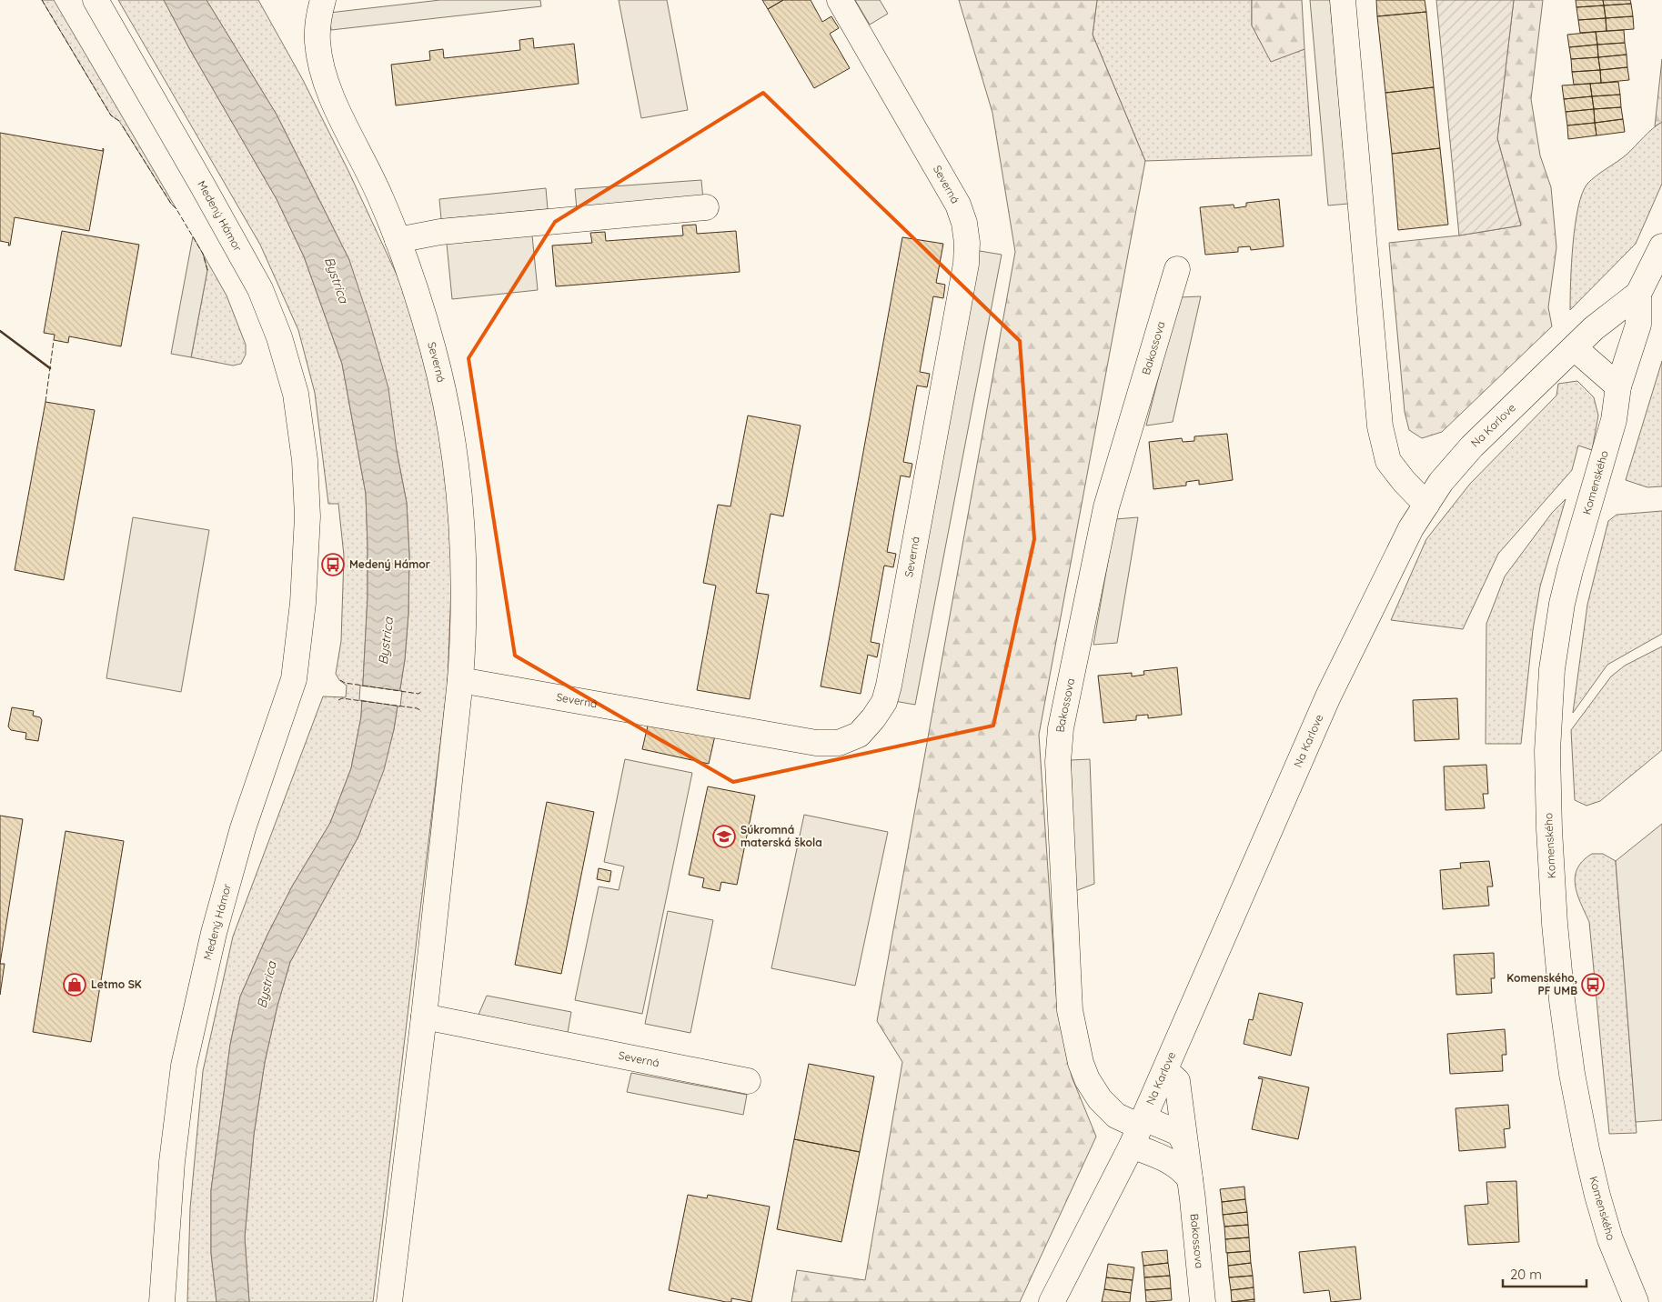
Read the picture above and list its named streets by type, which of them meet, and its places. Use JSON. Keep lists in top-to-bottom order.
{
  "streets": {
    "street": [
      "Severná",
      "Medený Hámor",
      "Bakossova",
      "Na Karlove",
      "Komenského"
    ]
  },
  "crossings": [
    ["Bakossova", "Na Karlove"],
    ["Na Karlove", "Komenského"]
  ],
  "water": ["Bystrica"],
  "places": {
    "bus stop": ["Medený Hámor", "Komenského, PF UMB"],
    "school or university": ["Súkromná materská škola"],
    "shop": ["Letmo SK"]
  },
  "scale_bar": "20 m"
}
